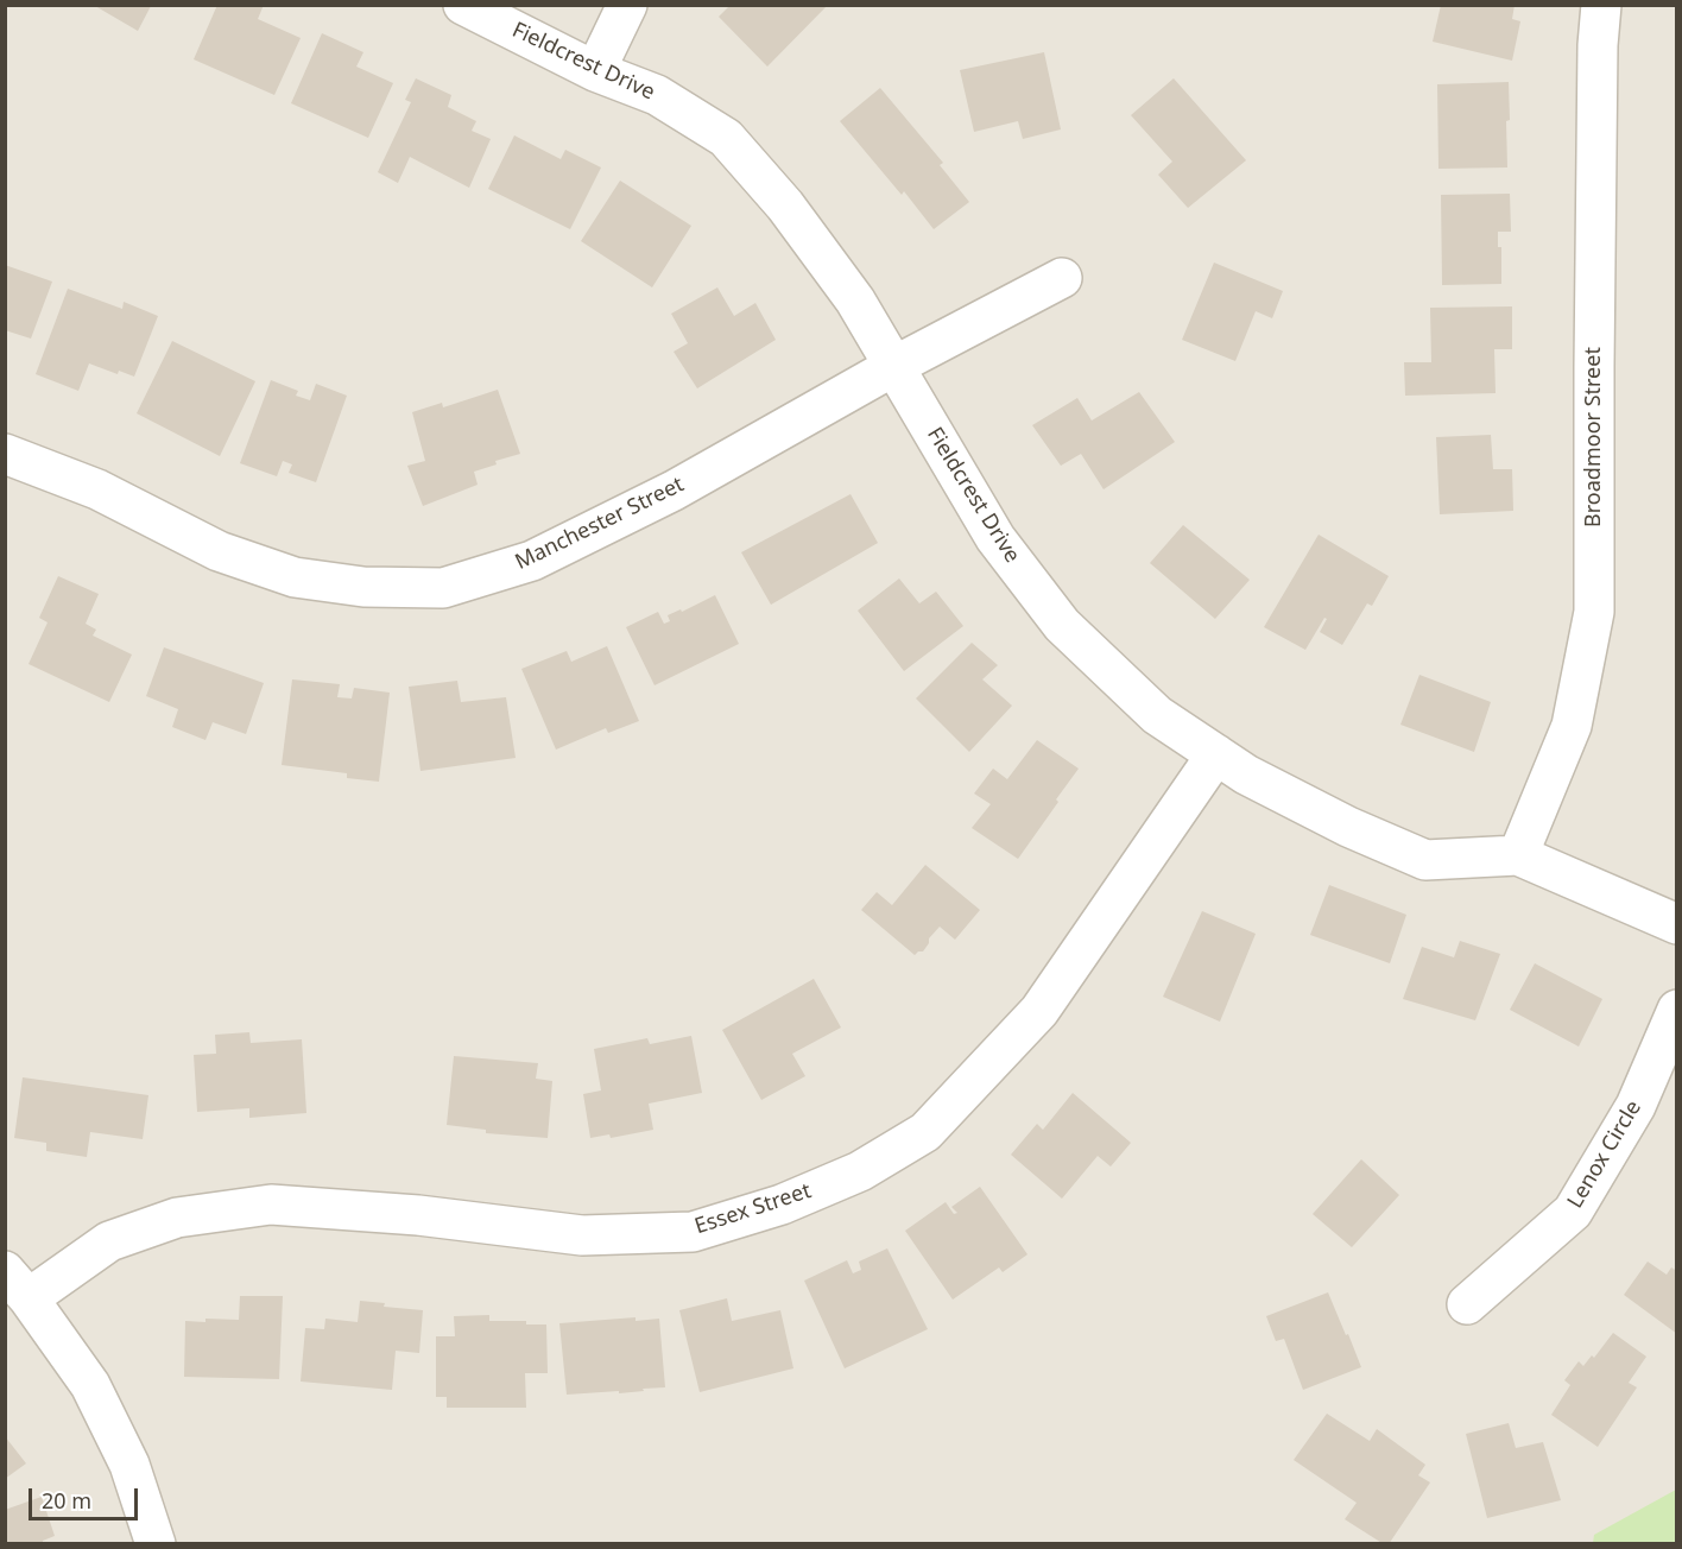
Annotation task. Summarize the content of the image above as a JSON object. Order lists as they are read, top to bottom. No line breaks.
{"streets":{"street":["Fieldcrest Drive","Broadmoor Street","Manchester Street","Lenox Circle","Essex Street"]},"crossings":[["Fieldcrest Drive","Broadmoor Street"],["Fieldcrest Drive","Manchester Street"],["Fieldcrest Drive","Essex Street"]],"scale_bar":"20 m"}
